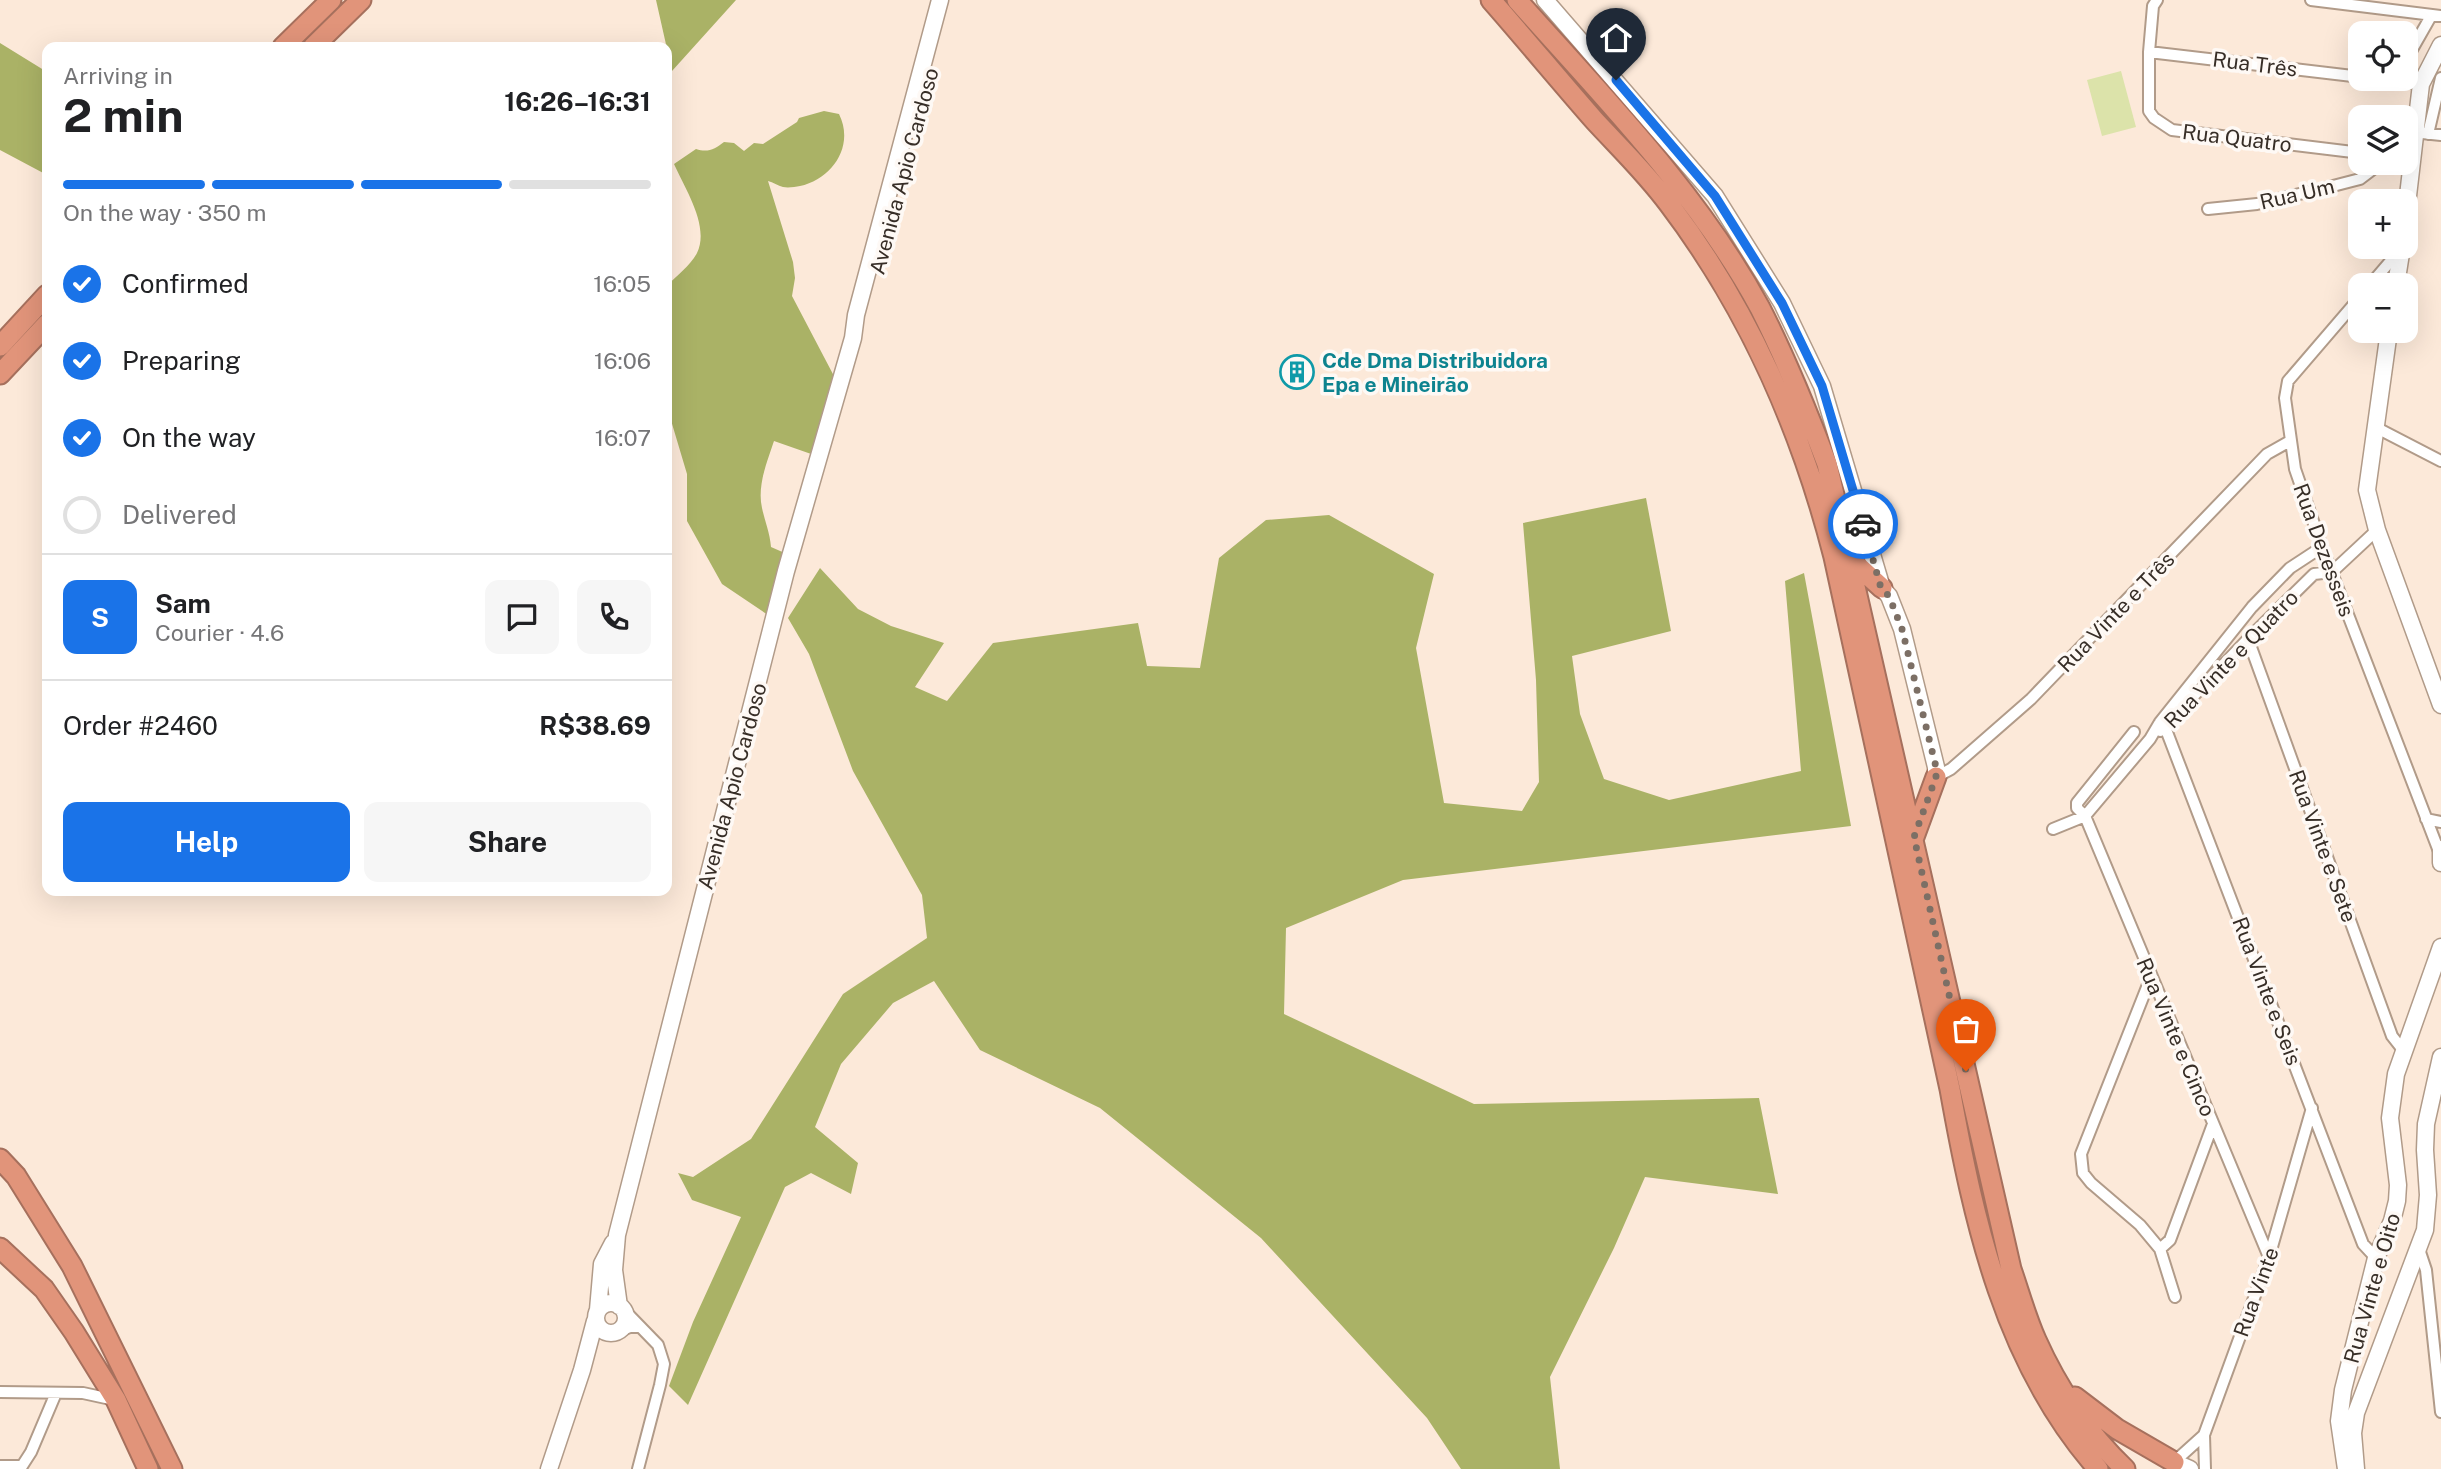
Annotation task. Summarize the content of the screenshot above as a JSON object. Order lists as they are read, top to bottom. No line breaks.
{"streets":{"main road":["Avenida Apio Cardoso","Rua Vinte e Oito"],"street":["Rua Três","Rua Quatro","Rua Um","Rua Dezesseis","Rua Vinte e Três","Rua Vinte e Quatro","Rua Vinte e Sete","Rua Vinte e Seis","Rua Vinte e Cinco","Rua Vinte"]},"crossings":[["Rua Três","Rua Quatro"],["Rua Dezesseis","Rua Vinte e Três"],["Rua Dezesseis","Rua Vinte e Quatro"],["Rua Vinte e Quatro","Rua Vinte e Sete"],["Rua Vinte e Quatro","Rua Vinte e Seis"],["Rua Vinte e Quatro","Rua Vinte e Cinco"],["Rua Vinte e Sete","Rua Vinte e Oito"],["Rua Vinte e Seis","Rua Vinte e Oito"],["Rua Vinte e Seis","Rua Vinte"],["Rua Vinte e Cinco","Rua Vinte"]],"places":{"building":["Cde Dma Distribuidora Epa e Mineirão"]},"page":{"map_buttons":["+","−"],"heading":["2 min","Arriving in","16:26–16:31"],"panel":["Sam","Courier · 4.6","Order #2460","R$38.69"],"bar":"On the way · 350 m","list":[["Confirmed","16:05"],["Preparing","16:06"],["On the way","16:07"],"Delivered"],"round":"S","buttons":["Help","Share"]}}
